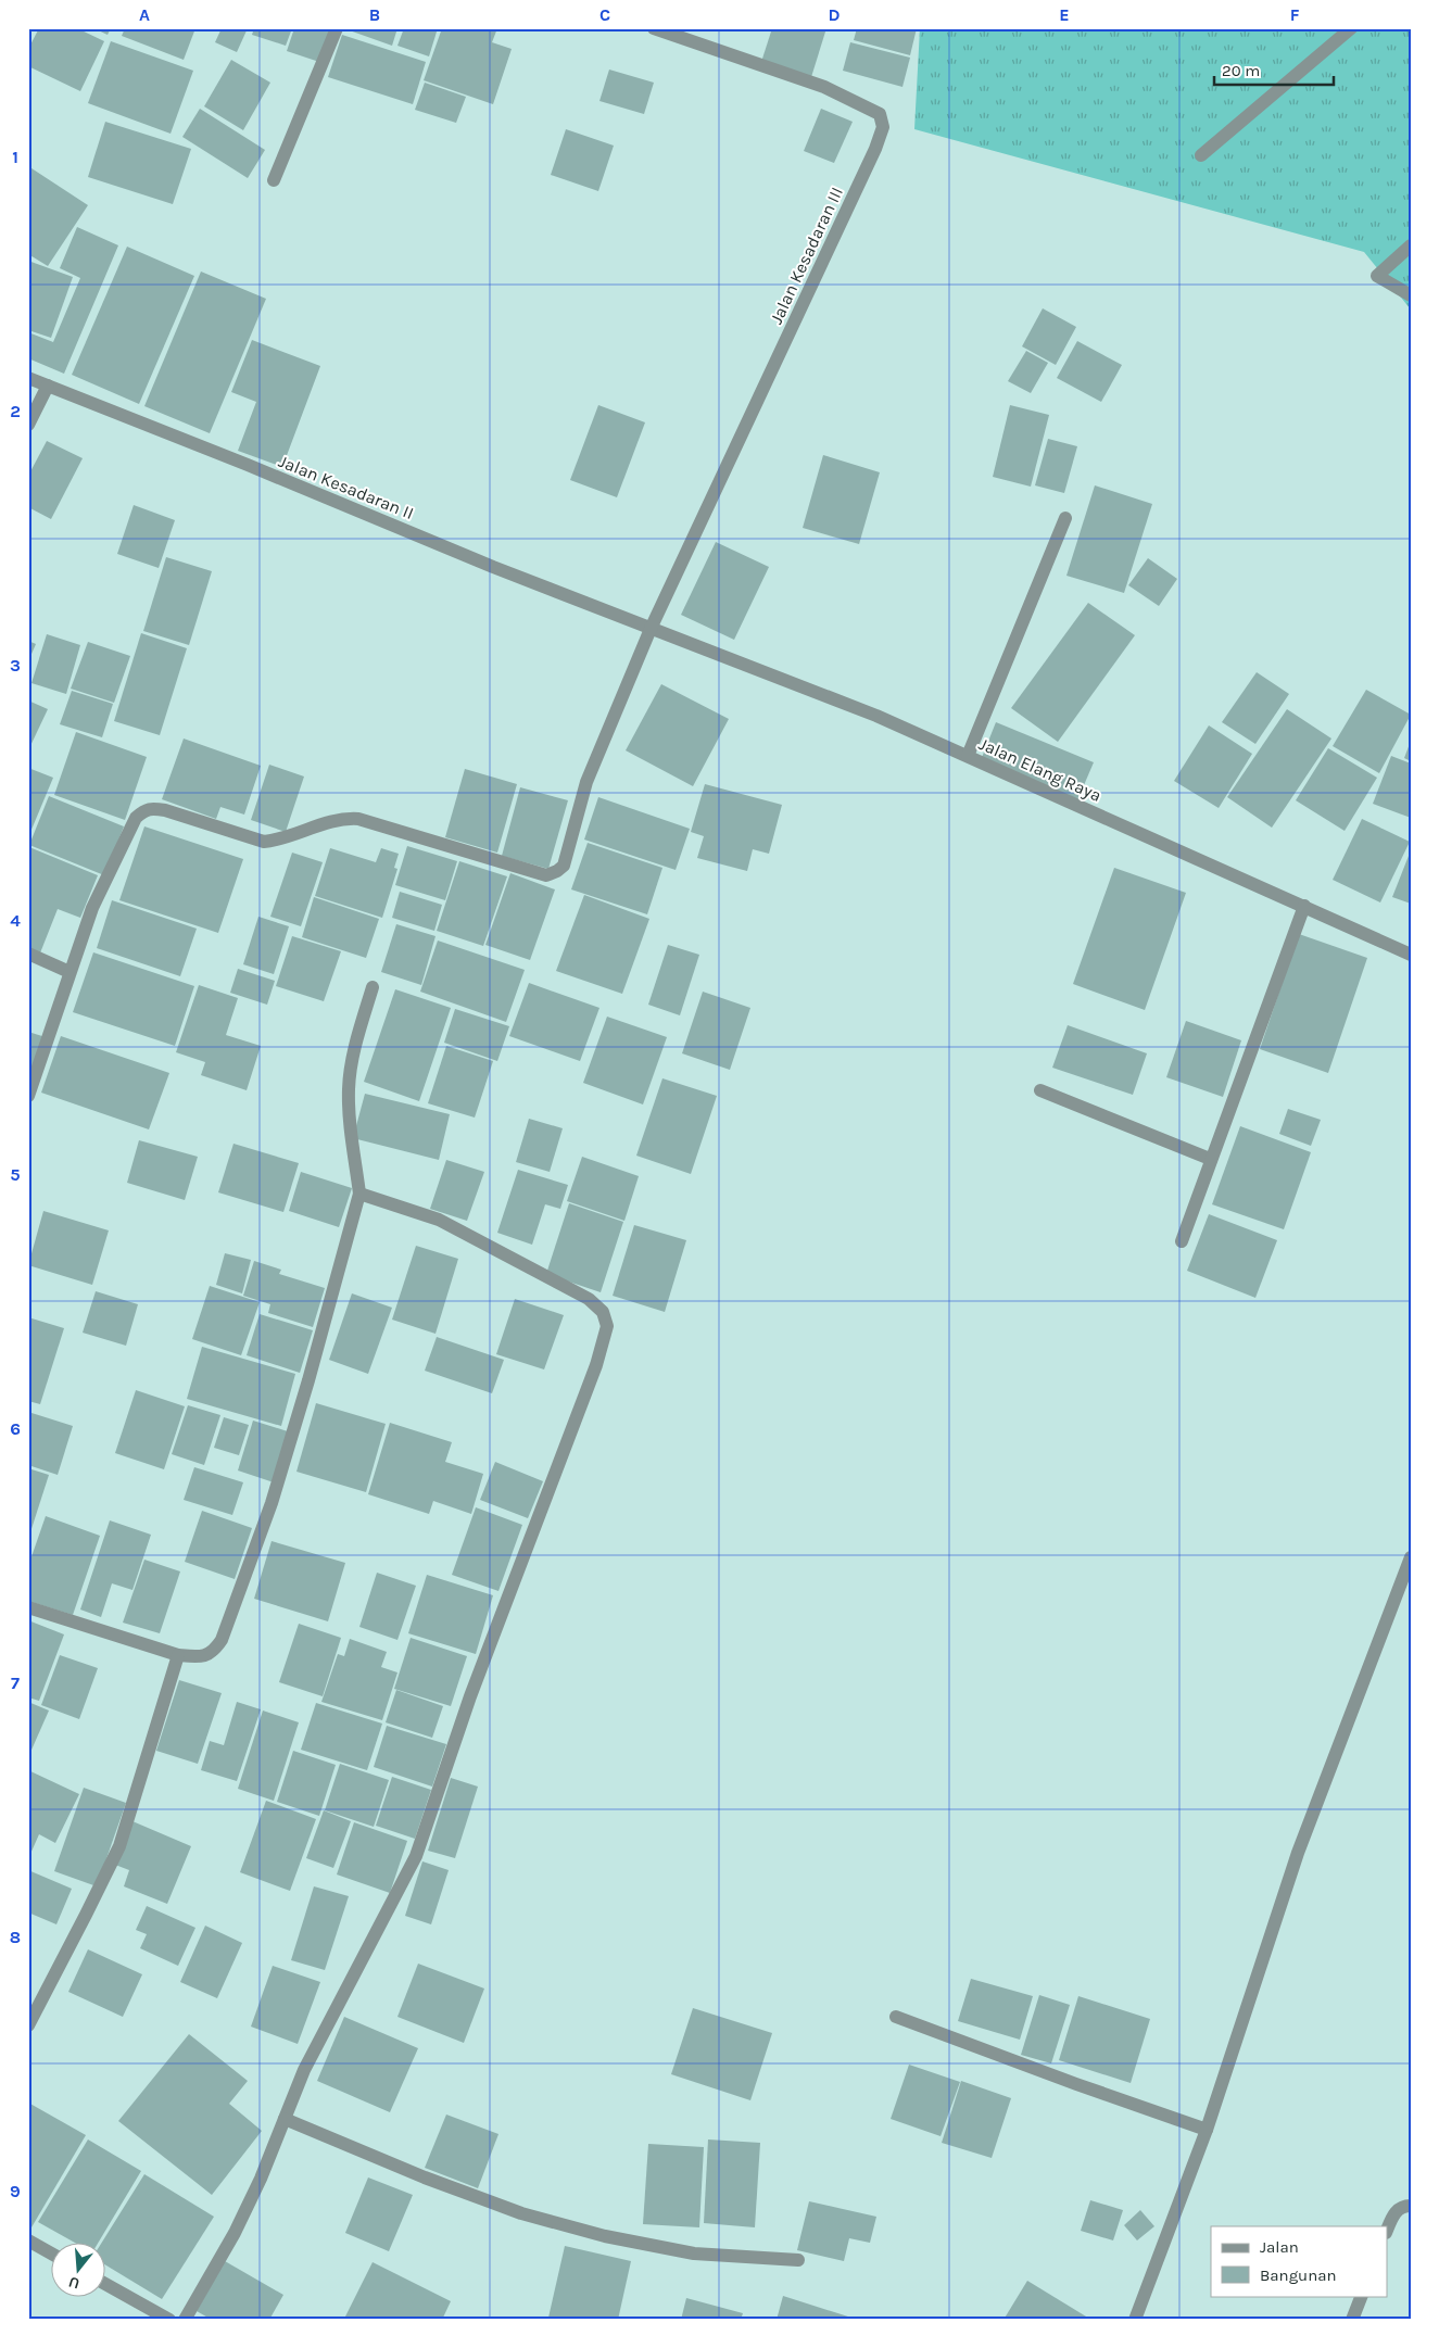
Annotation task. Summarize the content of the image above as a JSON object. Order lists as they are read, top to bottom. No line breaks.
{"streets":{"street":["Jalan Kesadaran III","Jalan Kesadaran II","Jalan Elang Raya"]},"crossings":[["Jalan Kesadaran III","Jalan Kesadaran II"],["Jalan Kesadaran III","Jalan Elang Raya"],["Jalan Kesadaran II","Jalan Elang Raya"]],"legend":["Jalan","Bangunan"],"scale_bar":"20 m","north":"bottom","grid":{"columns":["A","B","C","D","E","F"],"rows":["1","2","3","4","5","6","7","8","9"]}}
